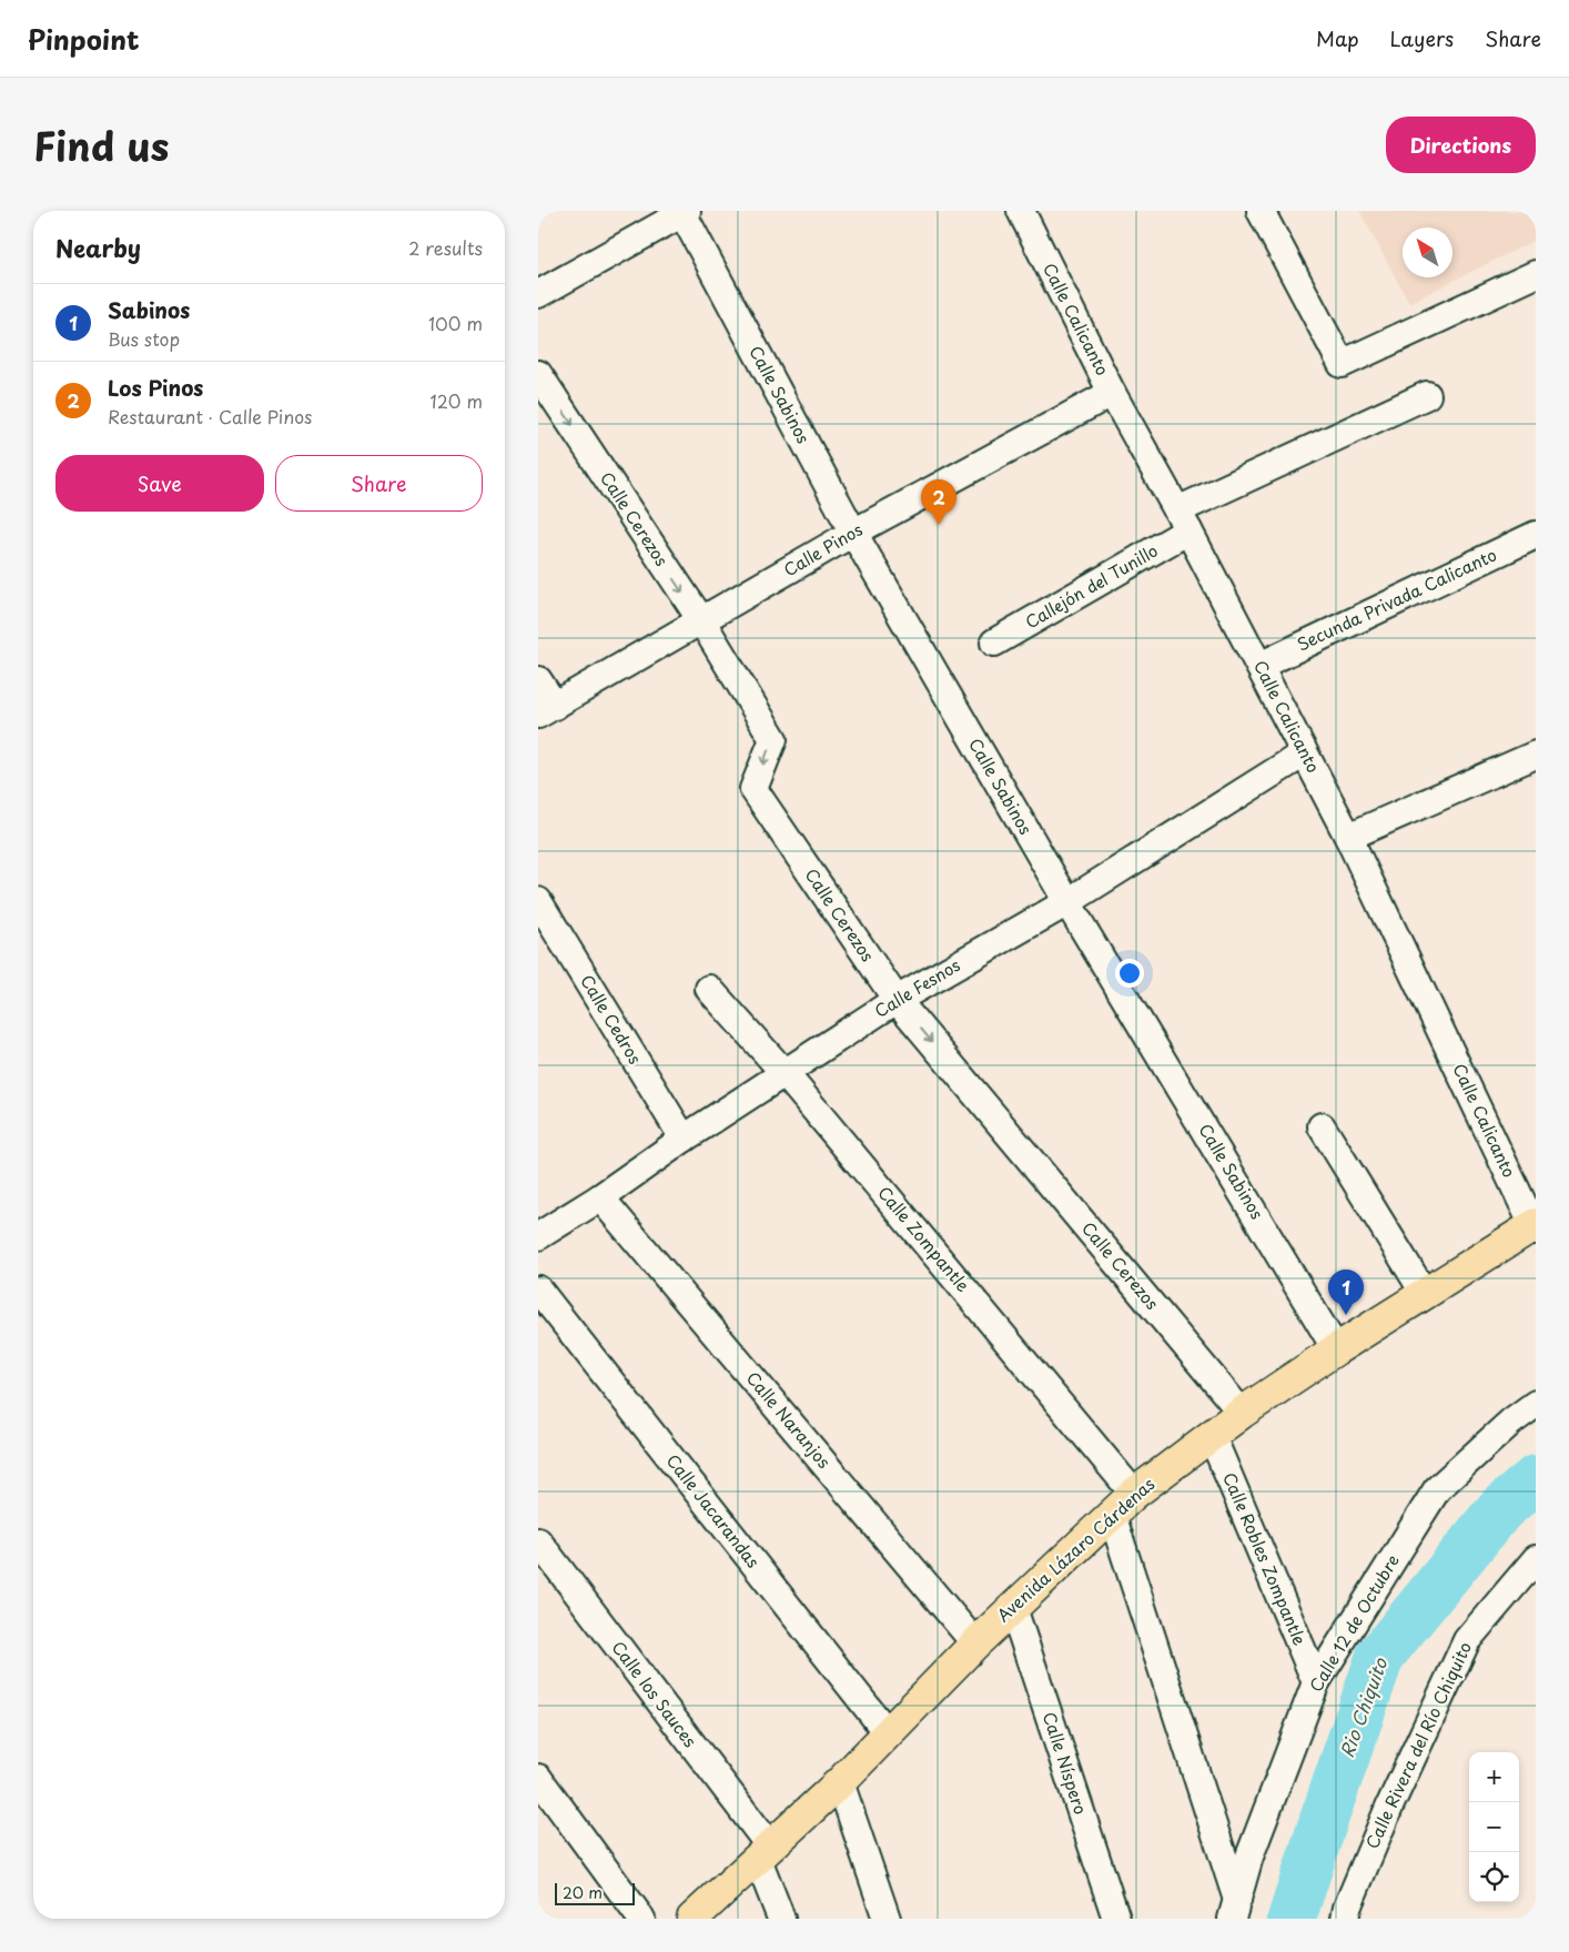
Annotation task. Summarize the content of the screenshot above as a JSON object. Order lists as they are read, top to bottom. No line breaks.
{"streets":{"main road":["Avenida Lázaro Cárdenas"],"street":["Calle Calicanto","Calle Sabinos","Calle Cerezos","Calle Pinos","Callejón del Tunillo","Secunda Privada Calicanto","Calle Fesnos","Calle Cedros","Calle Zompantle","Calle Naranjos","Calle Jacarandas","Calle Robles Zompantle","Calle 12 de Octubre","Calle los Sauces","Calle Rivera del Río Chiquito","Calle Níspero"]},"crossings":[["Calle Calicanto","Calle Pinos"],["Calle Calicanto","Callejón del Tunillo"],["Calle Calicanto","Secunda Privada Calicanto"],["Calle Calicanto","Calle Fesnos"],["Calle Calicanto","Avenida Lázaro Cárdenas"],["Calle Sabinos","Calle Pinos"],["Calle Sabinos","Calle Fesnos"],["Calle Sabinos","Avenida Lázaro Cárdenas"],["Calle Cerezos","Calle Pinos"],["Calle Cerezos","Calle Fesnos"],["Calle Cerezos","Avenida Lázaro Cárdenas"],["Calle Fesnos","Calle Cedros"],["Calle Fesnos","Calle Zompantle"],["Calle Fesnos","Calle Naranjos"],["Calle Zompantle","Avenida Lázaro Cárdenas"],["Calle Naranjos","Avenida Lázaro Cárdenas"],["Calle Jacarandas","Avenida Lázaro Cárdenas"],["Avenida Lázaro Cárdenas","Calle Robles Zompantle"],["Avenida Lázaro Cárdenas","Calle los Sauces"],["Avenida Lázaro Cárdenas","Calle Níspero"],["Calle Robles Zompantle","Calle 12 de Octubre"]],"one_way":["Calle Cerezos"],"water":["Rio Chiquito"],"scale_bar":"20 m","north":"top left","page":{"header":"Pinpoint","nav":["Map","Layers","Share"],"title":"Find us","buttons":["Directions",["Save","Share"]],"heading":["Nearby","2 results"],"list":[{"mark":"1","name":"Sabinos","note":"Bus stop","value":"100 m"},{"mark":"2","name":"Los Pinos","note":"Restaurant · Calle Pinos","value":"120 m"}],"pins":["2","1"],"map_buttons":["+","−"],"scale":"20 m"}}
